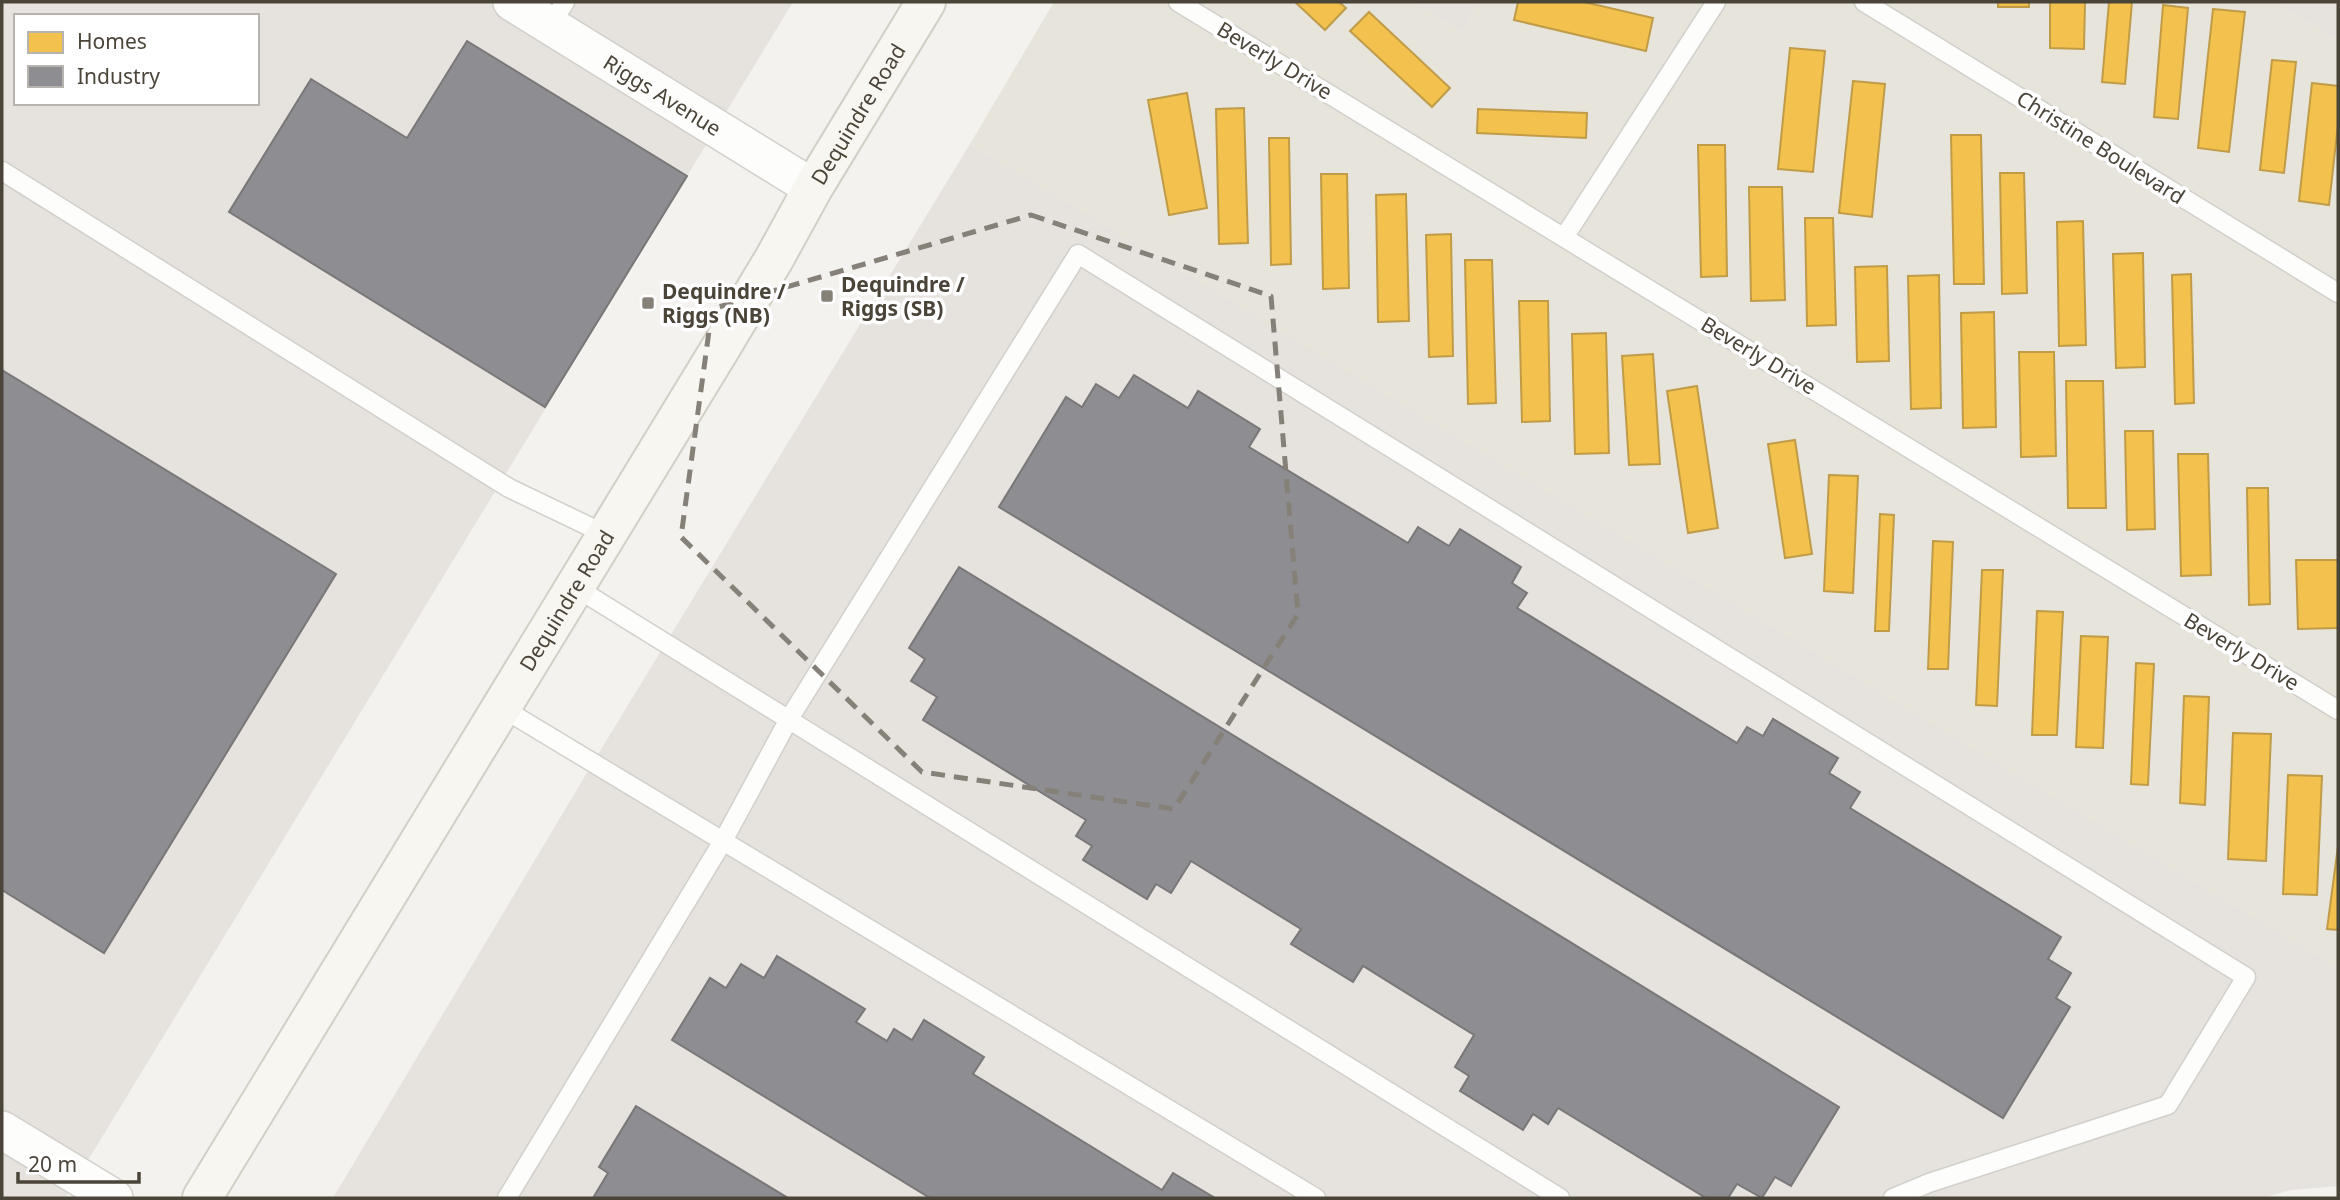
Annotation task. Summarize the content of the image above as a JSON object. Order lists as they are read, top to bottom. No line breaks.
{"streets":{"main road":["Dequindre Road"],"street":["Riggs Avenue"],"lane":["Beverly Drive","Christine Boulevard"]},"crossings":[["Riggs Avenue","Dequindre Road"]],"places":{"transit":["Dequindre / Riggs (SB)","Dequindre / Riggs (NB)"]},"legend":["Homes","Industry"],"scale_bar":"20 m"}
